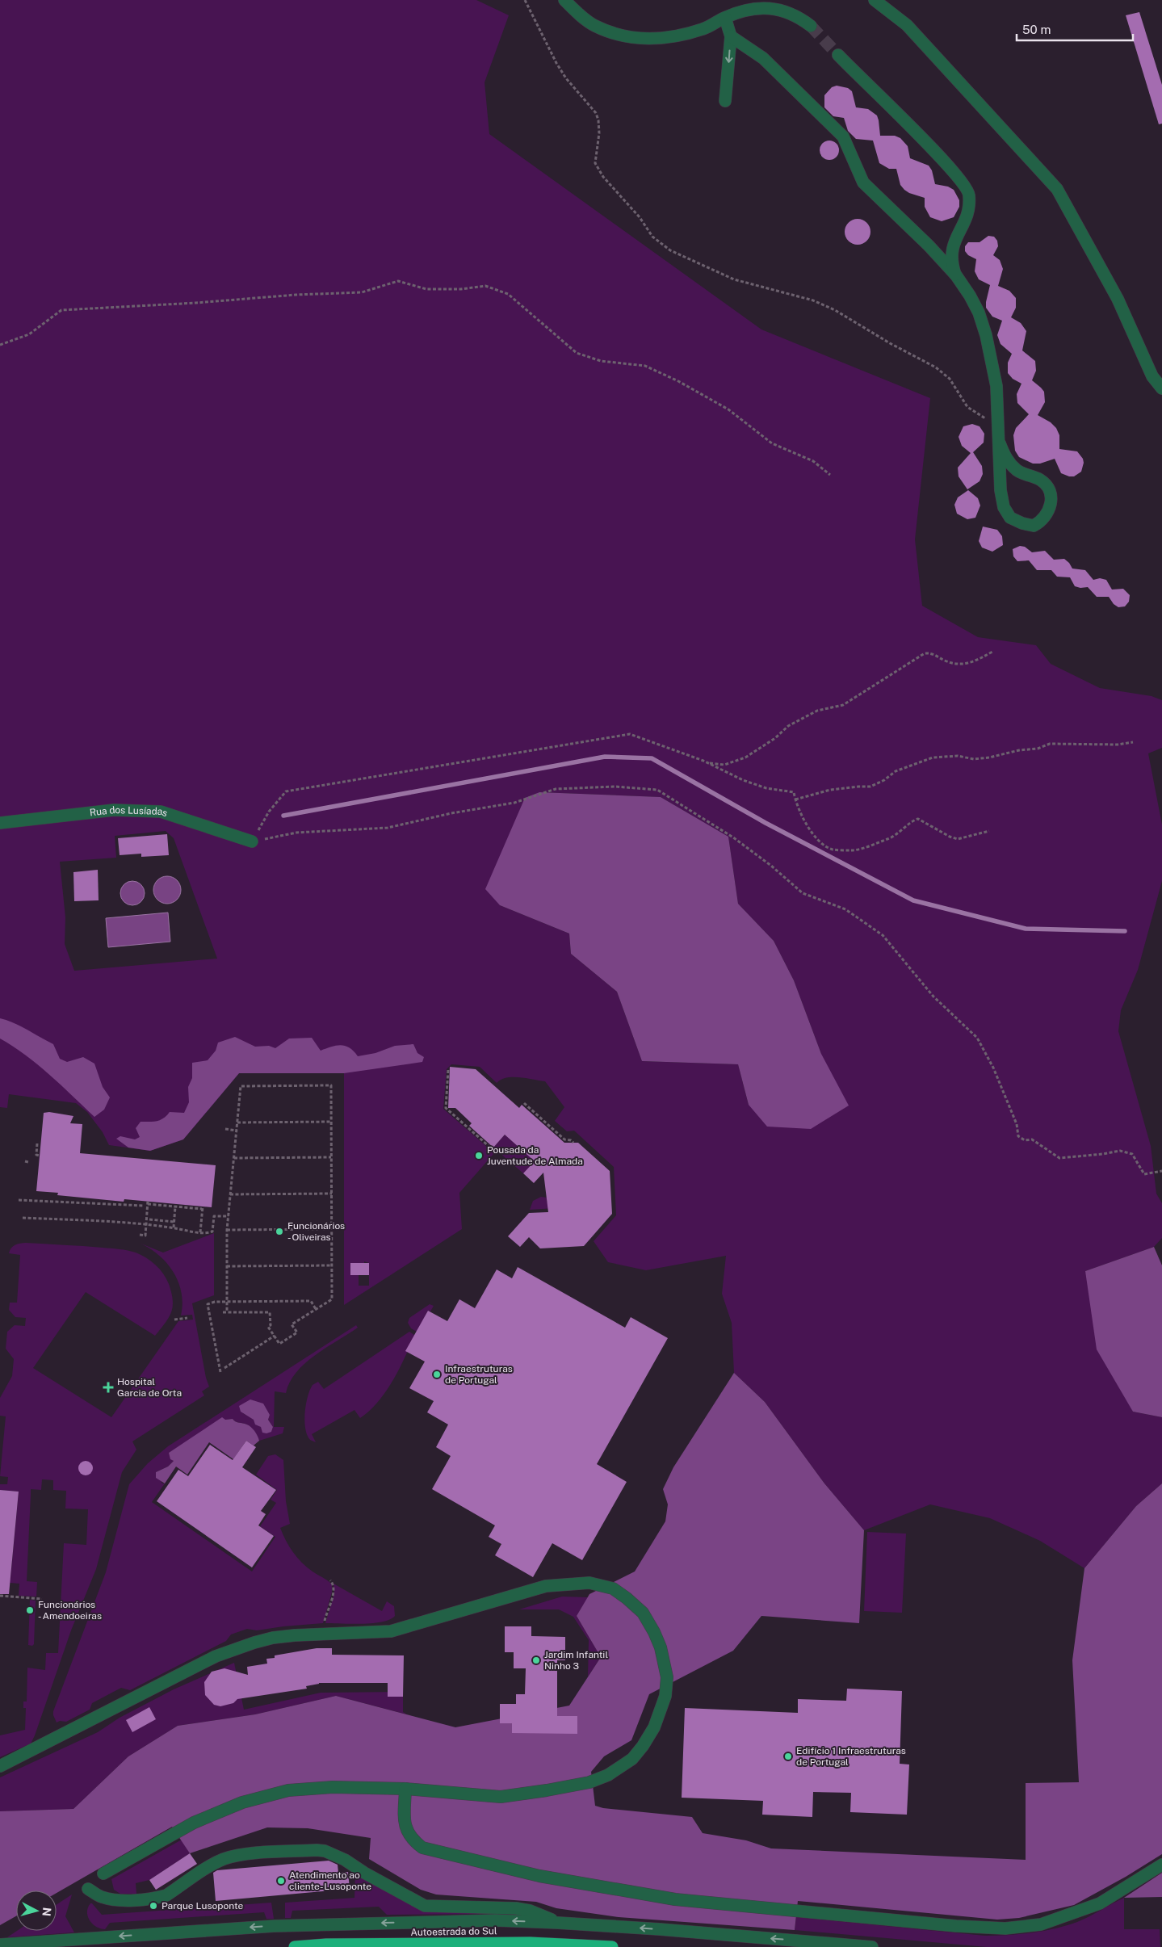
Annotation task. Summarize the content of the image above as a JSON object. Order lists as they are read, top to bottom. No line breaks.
{"streets":{"highway":["Autoestrada do Sul"],"street":["Rua dos Lusíadas"]},"places":{"other":["Pousada da Juventude de Almada","Funcionários - Oliveiras","Infraestruturas de Portugal","Funcionários - Amendoeiras","Jardim Infantil Ninho 3","Edifício 1 Infraestruturas de Portugal","Atendimento ao cliente- Lusoponte","Parque Lusoponte"],"health":["Hospital Garcia de Orta"]},"scale_bar":"50 m","north":"right"}
